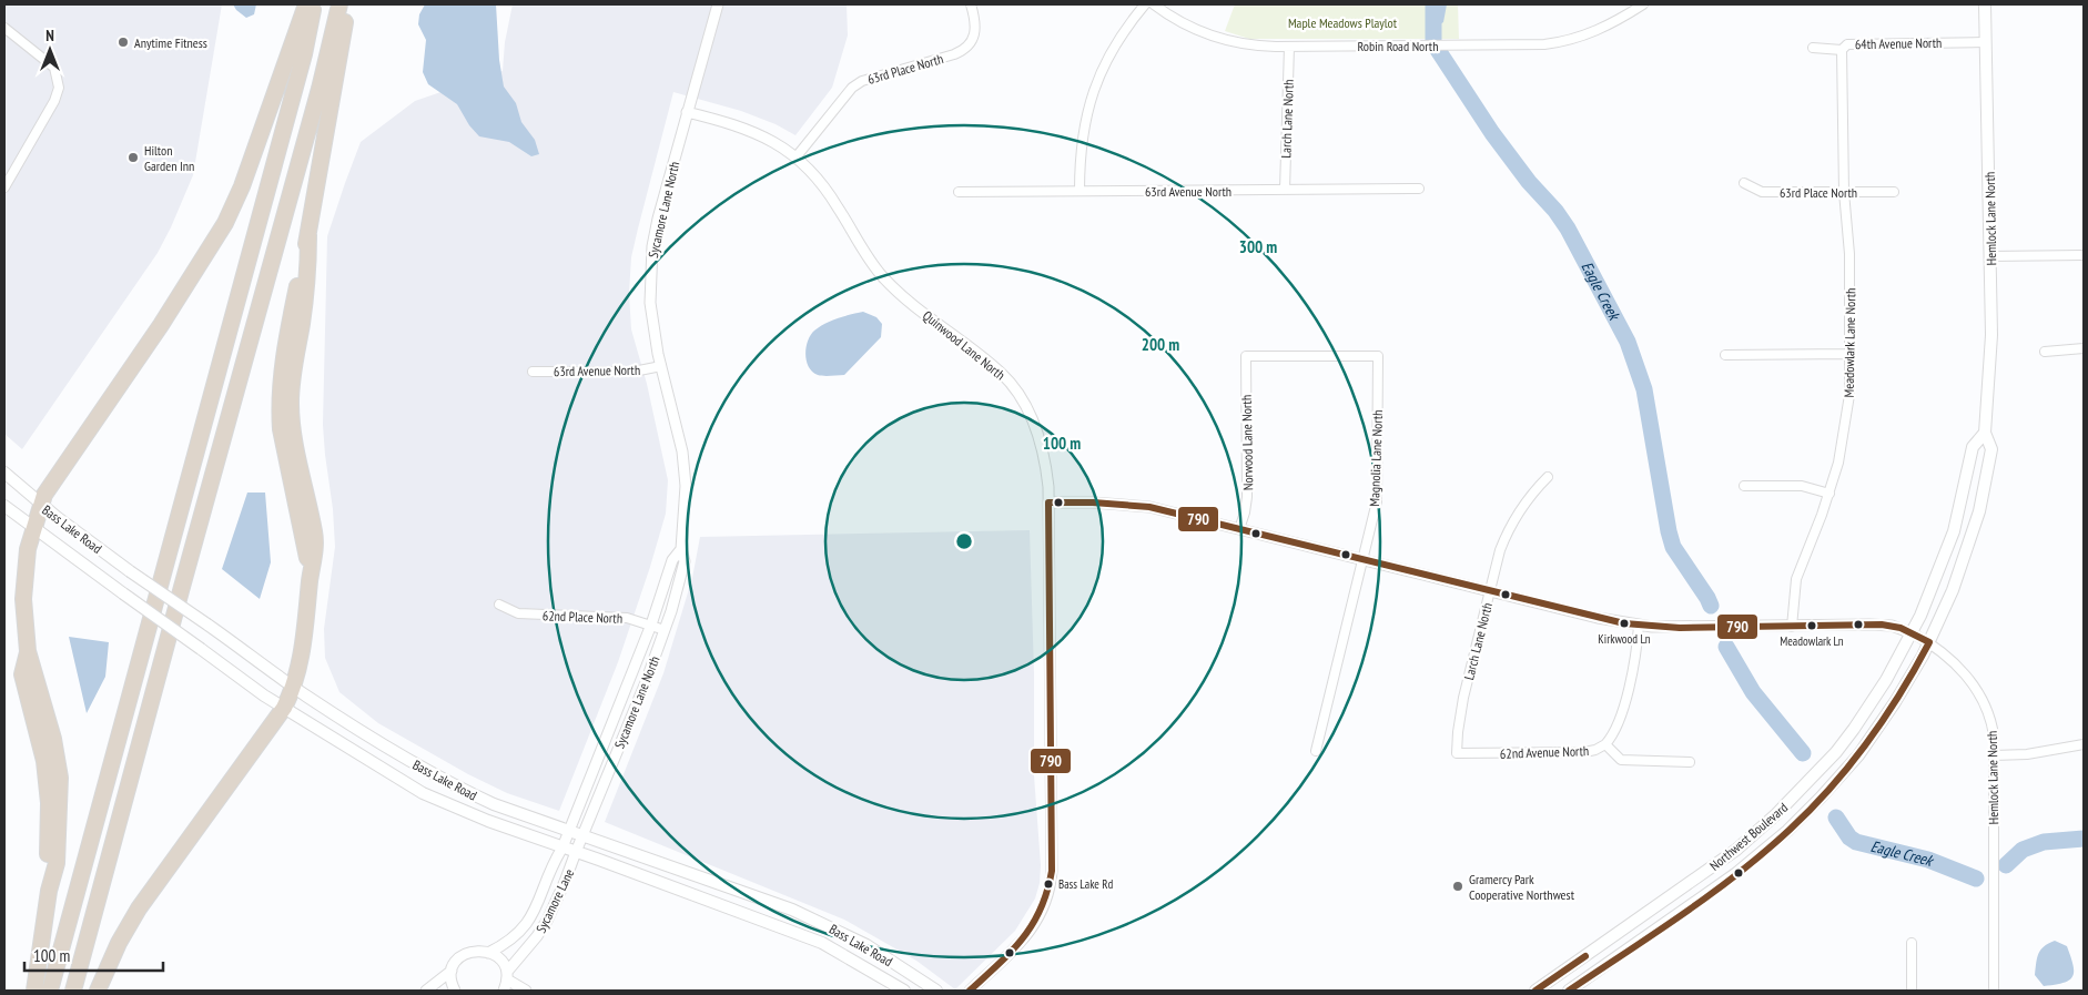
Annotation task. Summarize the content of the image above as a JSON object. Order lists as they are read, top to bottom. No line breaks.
{"streets":{"main road":["Hemlock Lane North","Bass Lake Road","Northwest Boulevard"],"street":["64th Avenue North","Robin Road North","63rd Place North","Larch Lane North","63rd Avenue North","Sycamore Lane North","Meadowlark Lane North","Quinwood Lane North","Norwood Lane North","Magnolia Lane North","62nd Place North","62nd Avenue North","Sycamore Lane"]},"crossings":[["64th Avenue North","Hemlock Lane North"],["64th Avenue North","Meadowlark Lane North"],["Robin Road North","Larch Lane North"],["63rd Place North","Meadowlark Lane North"],["63rd Place North","Quinwood Lane North"],["Larch Lane North","63rd Avenue North"],["Larch Lane North","62nd Avenue North"],["63rd Avenue North","Sycamore Lane North"],["Sycamore Lane North","Quinwood Lane North"],["Sycamore Lane North","Bass Lake Road"],["Sycamore Lane North","62nd Place North"],["Sycamore Lane North","Sycamore Lane"],["Hemlock Lane North","Northwest Boulevard"],["Norwood Lane North","Magnolia Lane North"],["Bass Lake Road","Sycamore Lane"]],"water":["Eagle Creek"],"parks":["Maple Meadows Playlot"],"places":["Anytime Fitness","Hilton Garden Inn","Kirkwood Ln","Meadowlark Ln","Bass Lake Rd","Gramercy Park Cooperative Northwest"],"lines":["transit line 790"],"scale_bar":"100 m","north":"top","rings":["300 m","200 m","100 m"]}
